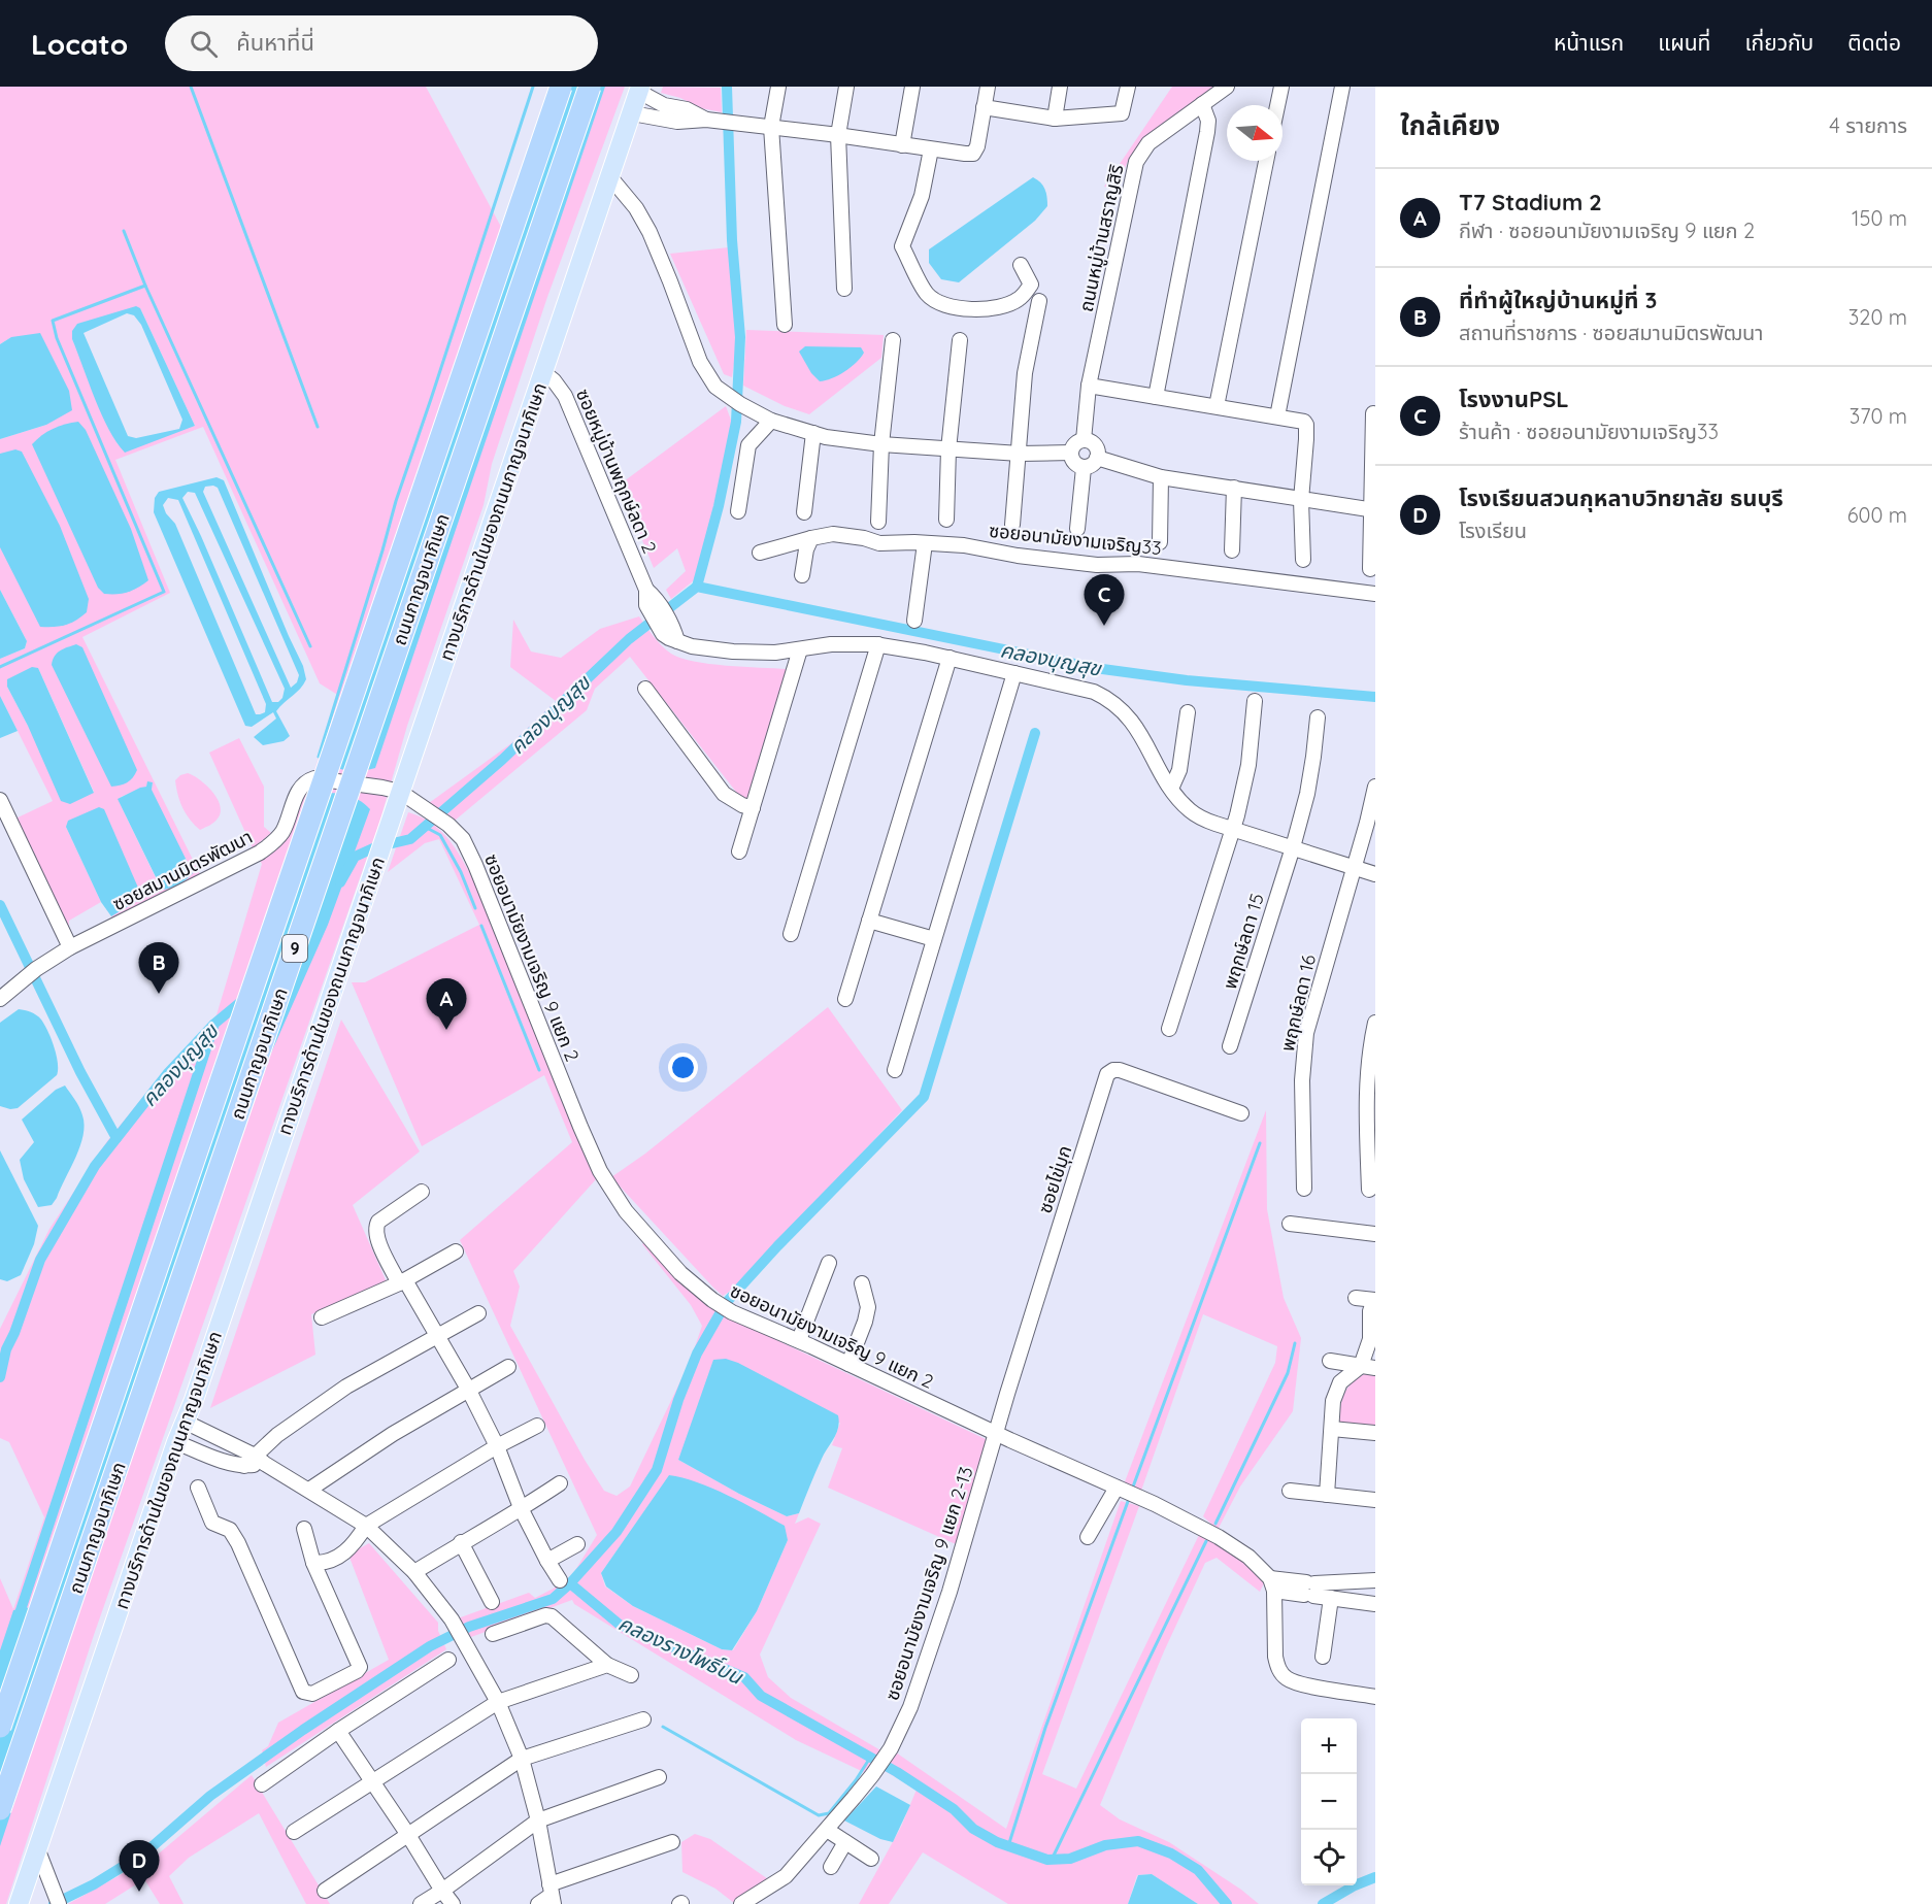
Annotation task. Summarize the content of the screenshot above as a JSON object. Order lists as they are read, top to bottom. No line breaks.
{"streets":{"highway":["ถนนกาญจนาภิเษก","9"],"main road":["ทางบริการด้านในของถนนกาญจนาภิเษก"],"street":["ถนนหมู่บ้านสราญสิริ","ซอยหมู่บ้านพฤกษ์ลดา 2","ซอยอนามัยงามเจริญ33","ซอยสมานมิตรพัฒนา","พฤกษ์ลดา 15","ซอยอนามัยงามเจริญ 9 แยก 2","พฤกษ์ลดา 16","ซอยไข่มุก","ซอยอนามัยงามเจริญ 9 แยก 2-13"]},"crossings":[["ซอยหมู่บ้านพฤกษ์ลดา 2","ทางบริการด้านในของถนนกาญจนาภิเษก"],["ทางบริการด้านในของถนนกาญจนาภิเษก","ซอยสมานมิตรพัฒนา"],["ทางบริการด้านในของถนนกาญจนาภิเษก","ซอยอนามัยงามเจริญ 9 แยก 2"],["ซอยสมานมิตรพัฒนา","ซอยอนามัยงามเจริญ 9 แยก 2"],["ซอยอนามัยงามเจริญ 9 แยก 2","ซอยไข่มุก"],["ซอยอนามัยงามเจริญ 9 แยก 2","ซอยอนามัยงามเจริญ 9 แยก 2-13"],["ซอยไข่มุก","ซอยอนามัยงามเจริญ 9 แยก 2-13"]],"water":["คลองบุญสุข","คลองรางโพธิ์บน"],"north":"right","page":{"header":"Locato","search":"ค้นหาที่นี่","nav":["หน้าแรก","แผนที่","เกี่ยวกับ","ติดต่อ"],"heading":["ใกล้เคียง","4 รายการ"],"list":[{"mark":"A","name":"T7 Stadium 2","note":"กีฬา · ซอยอนามัยงามเจริญ 9 แยก 2","value":"150 m"},{"mark":"B","name":"ที่ทำผู้ใหญ่บ้านหมู่ที่ 3","note":"สถานที่ราชการ · ซอยสมานมิตรพัฒนา","value":"320 m"},{"mark":"C","name":"โรงงานPSL","note":"ร้านค้า · ซอยอนามัยงามเจริญ33","value":"370 m"},{"mark":"D","name":"โรงเรียนสวนกุหลาบวิทยาลัย ธนบุรี","note":"โรงเรียน","value":"600 m"}],"pins":["C","B","A","D"],"map_buttons":["+","−"]}}
